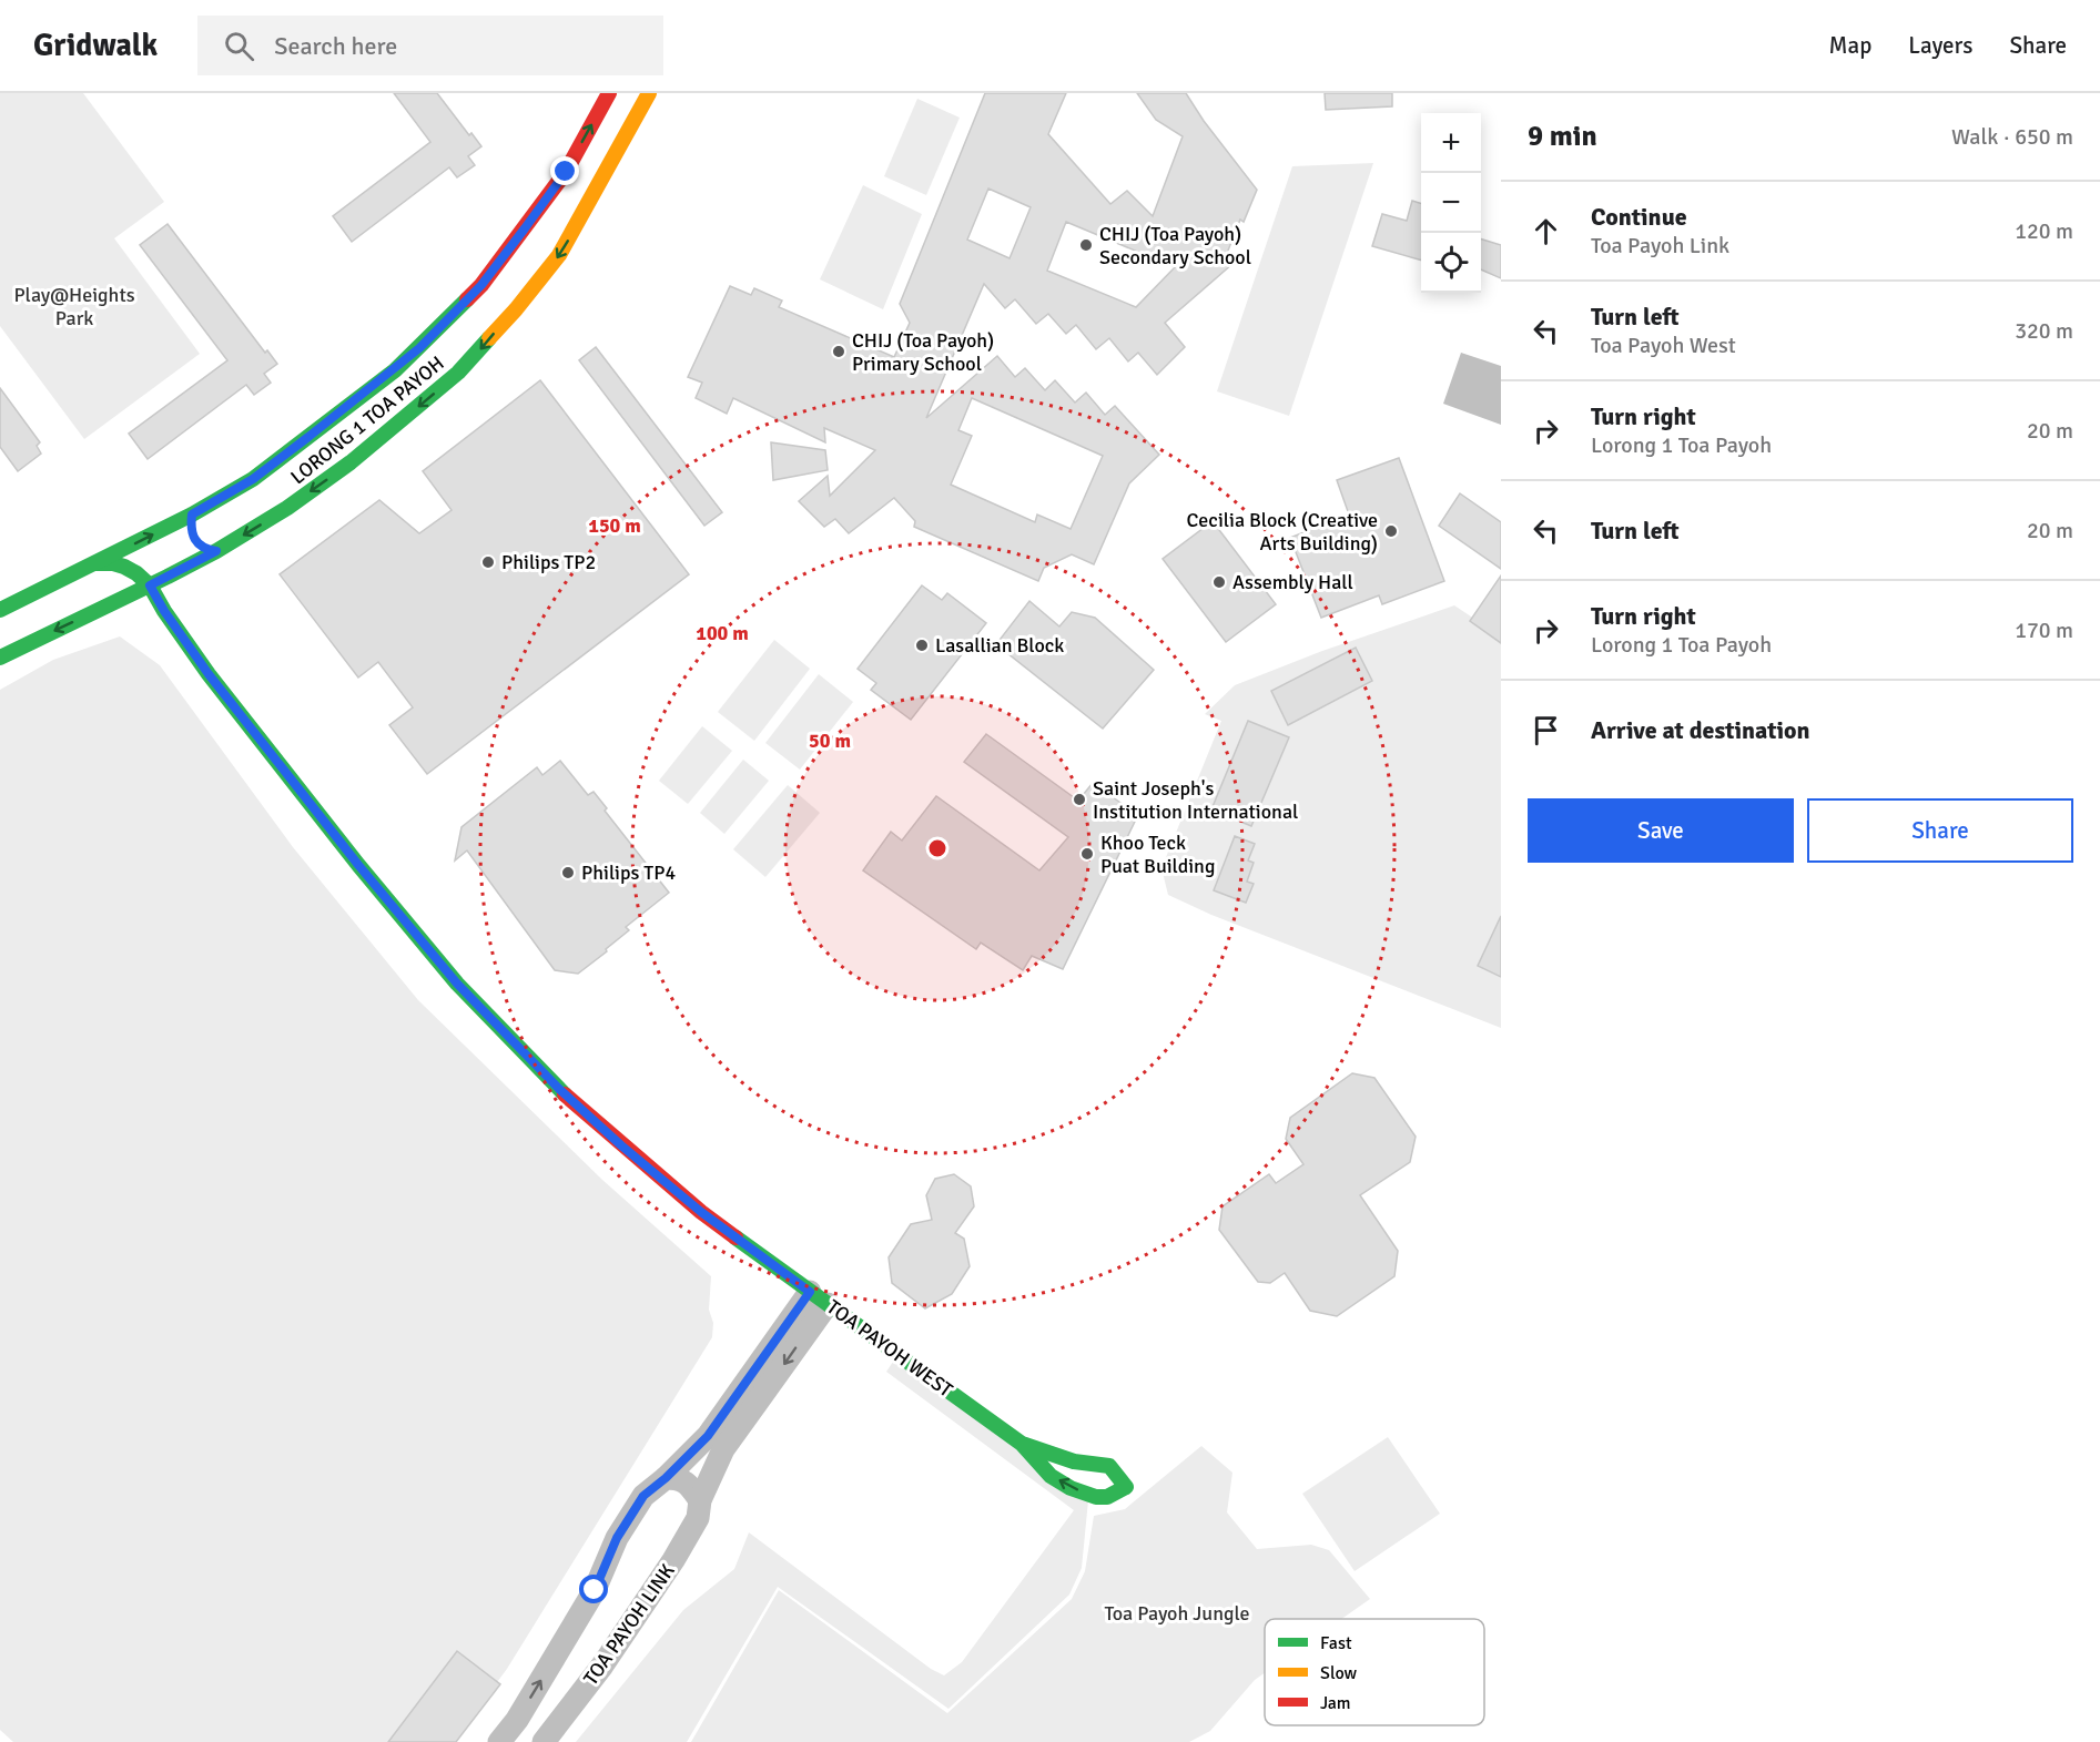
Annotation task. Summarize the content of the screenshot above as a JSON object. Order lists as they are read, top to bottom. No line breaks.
{"streets":{"main road":["LORONG 1 TOA PAYOH","TOA PAYOH WEST"],"street":["TOA PAYOH LINK"]},"crossings":[["LORONG 1 TOA PAYOH","TOA PAYOH WEST"],["TOA PAYOH WEST","TOA PAYOH LINK"]],"parks":["Play@Heights Park","Toa Payoh Jungle"],"places":["CHIJ (Toa Payoh) Secondary School","CHIJ (Toa Payoh) Primary School","Cecilia Block (Creative Arts Building)","Philips TP2","Assembly Hall","Lasallian Block","Saint Joseph's Institution International","Khoo Teck Puat Building","Philips TP4"],"legend":["Fast","Slow","Jam"],"page":{"header":"Gridwalk","search":"Search here","nav":["Map","Layers","Share"],"heading":["9 min","Walk · 650 m"],"map_buttons":["+","−"],"list":[["Continue","Toa Payoh Link","120 m"],["Turn left","Toa Payoh West","320 m"],["Turn right","Lorong 1 Toa Payoh","20 m"],["Turn left","20 m"],["Turn right","Lorong 1 Toa Payoh","170 m"],"Arrive at destination"],"buttons":["Save","Share"]},"rings":["150 m","100 m","50 m"]}
